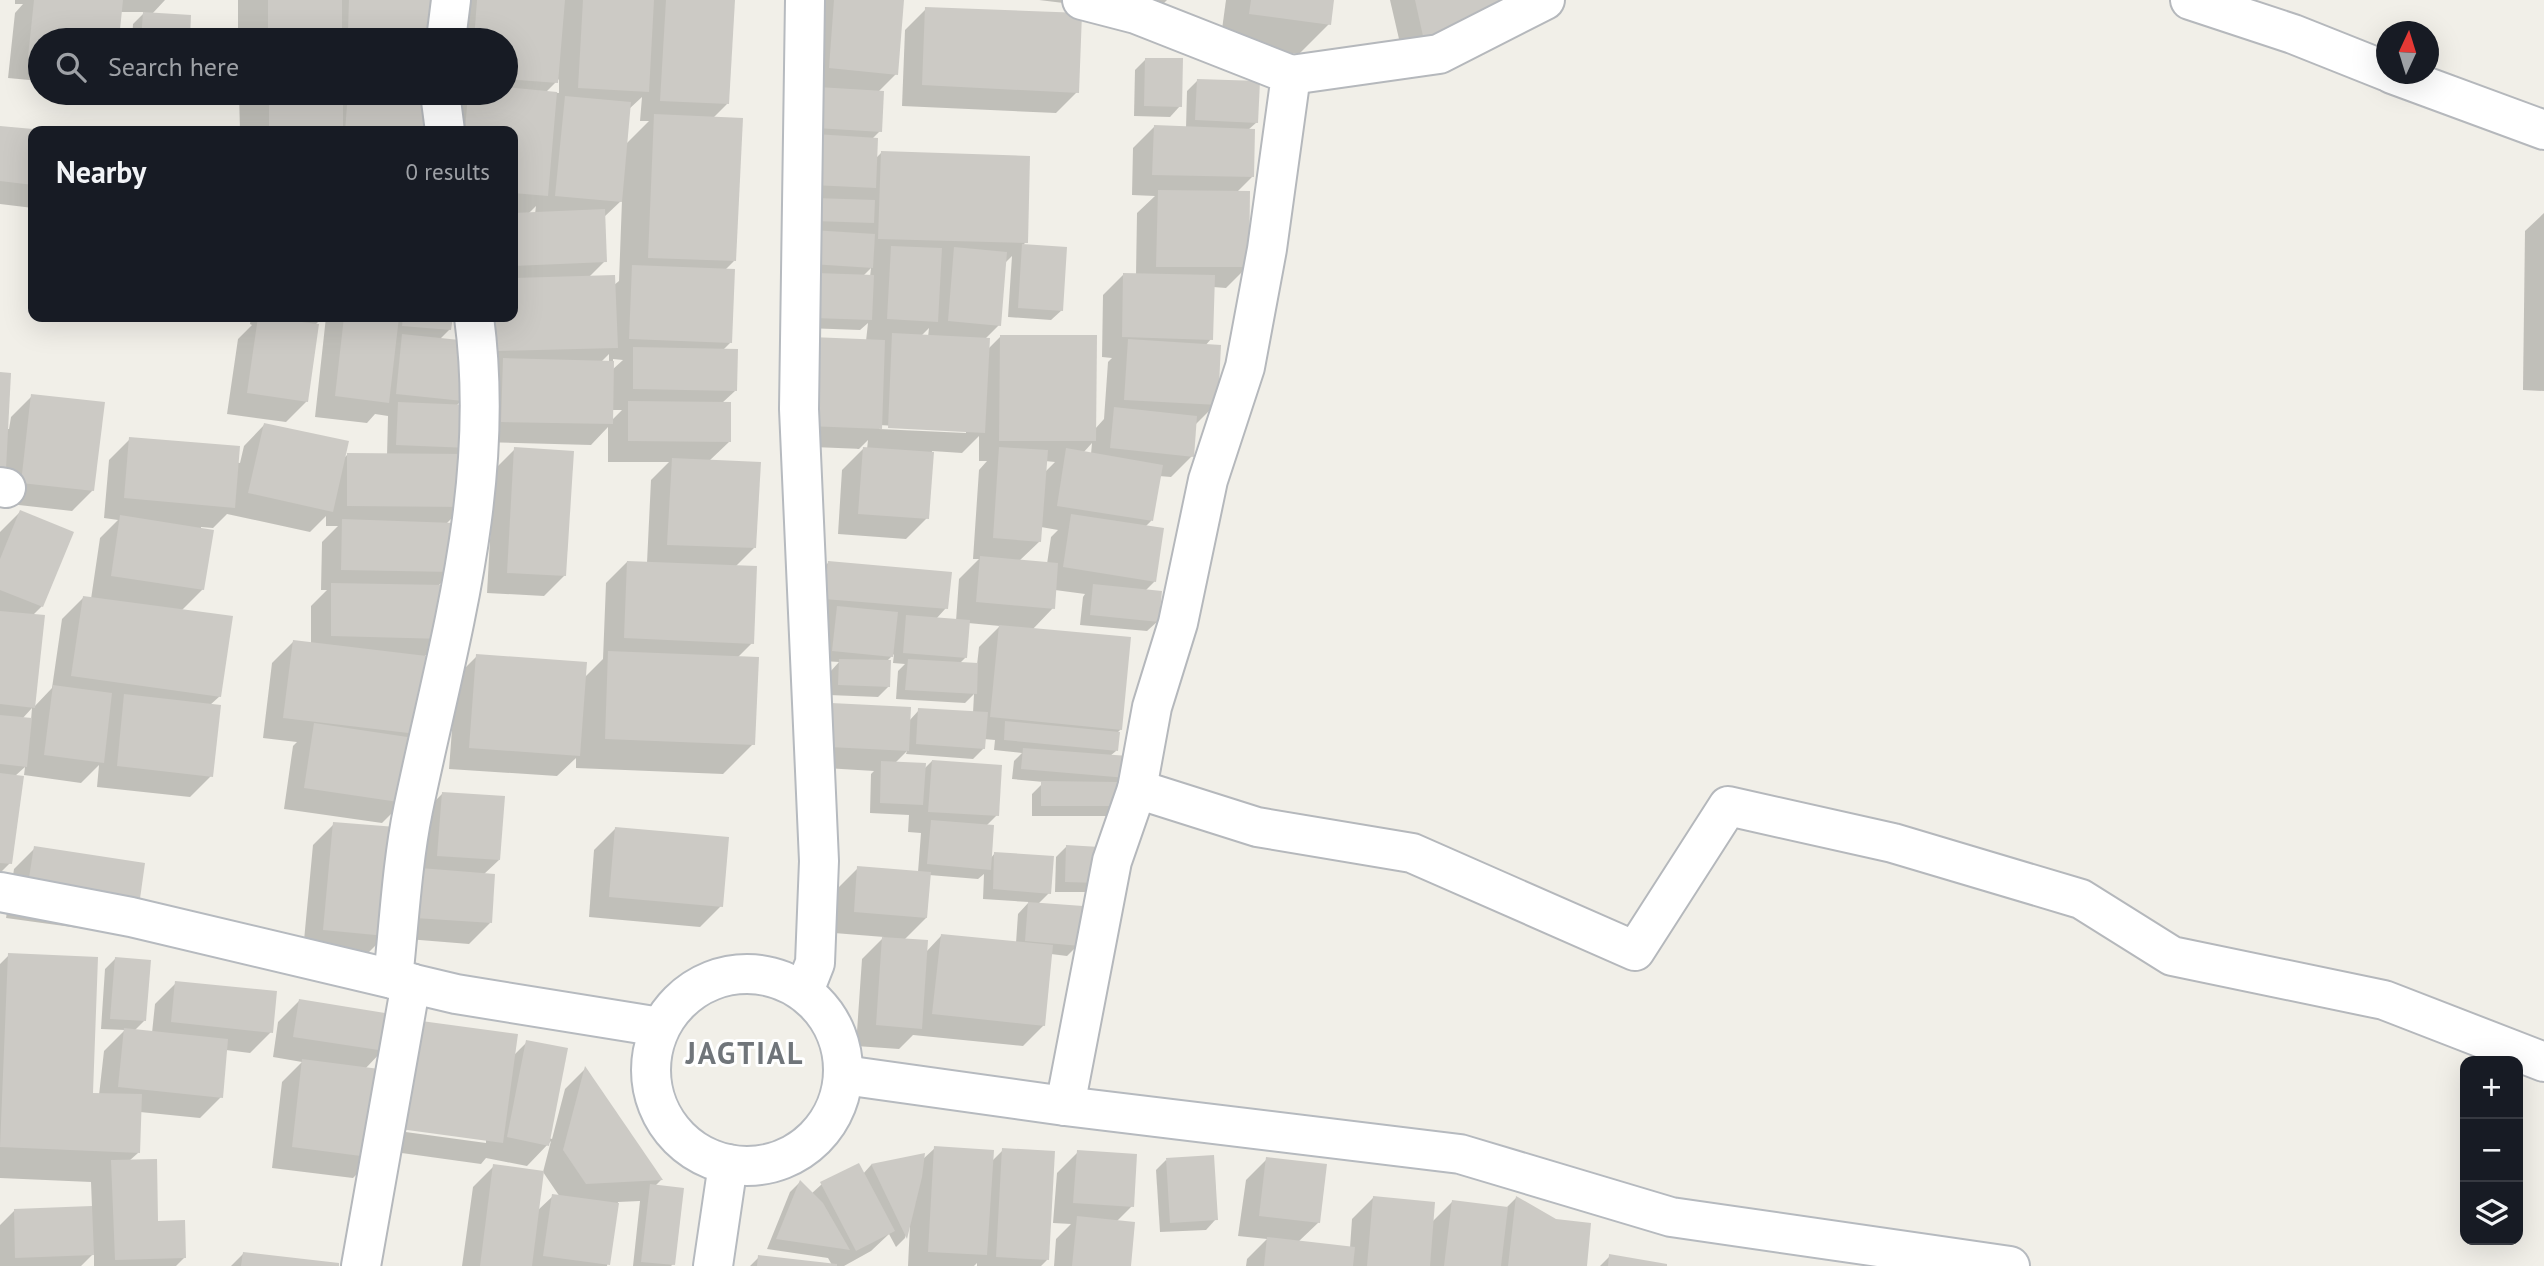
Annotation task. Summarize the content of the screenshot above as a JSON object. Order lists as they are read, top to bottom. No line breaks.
{"districts":["JAGTIAL"],"north":"top","page":{"search":"Search here","heading":["Nearby","0 results"],"map_buttons":["+","−"]}}
